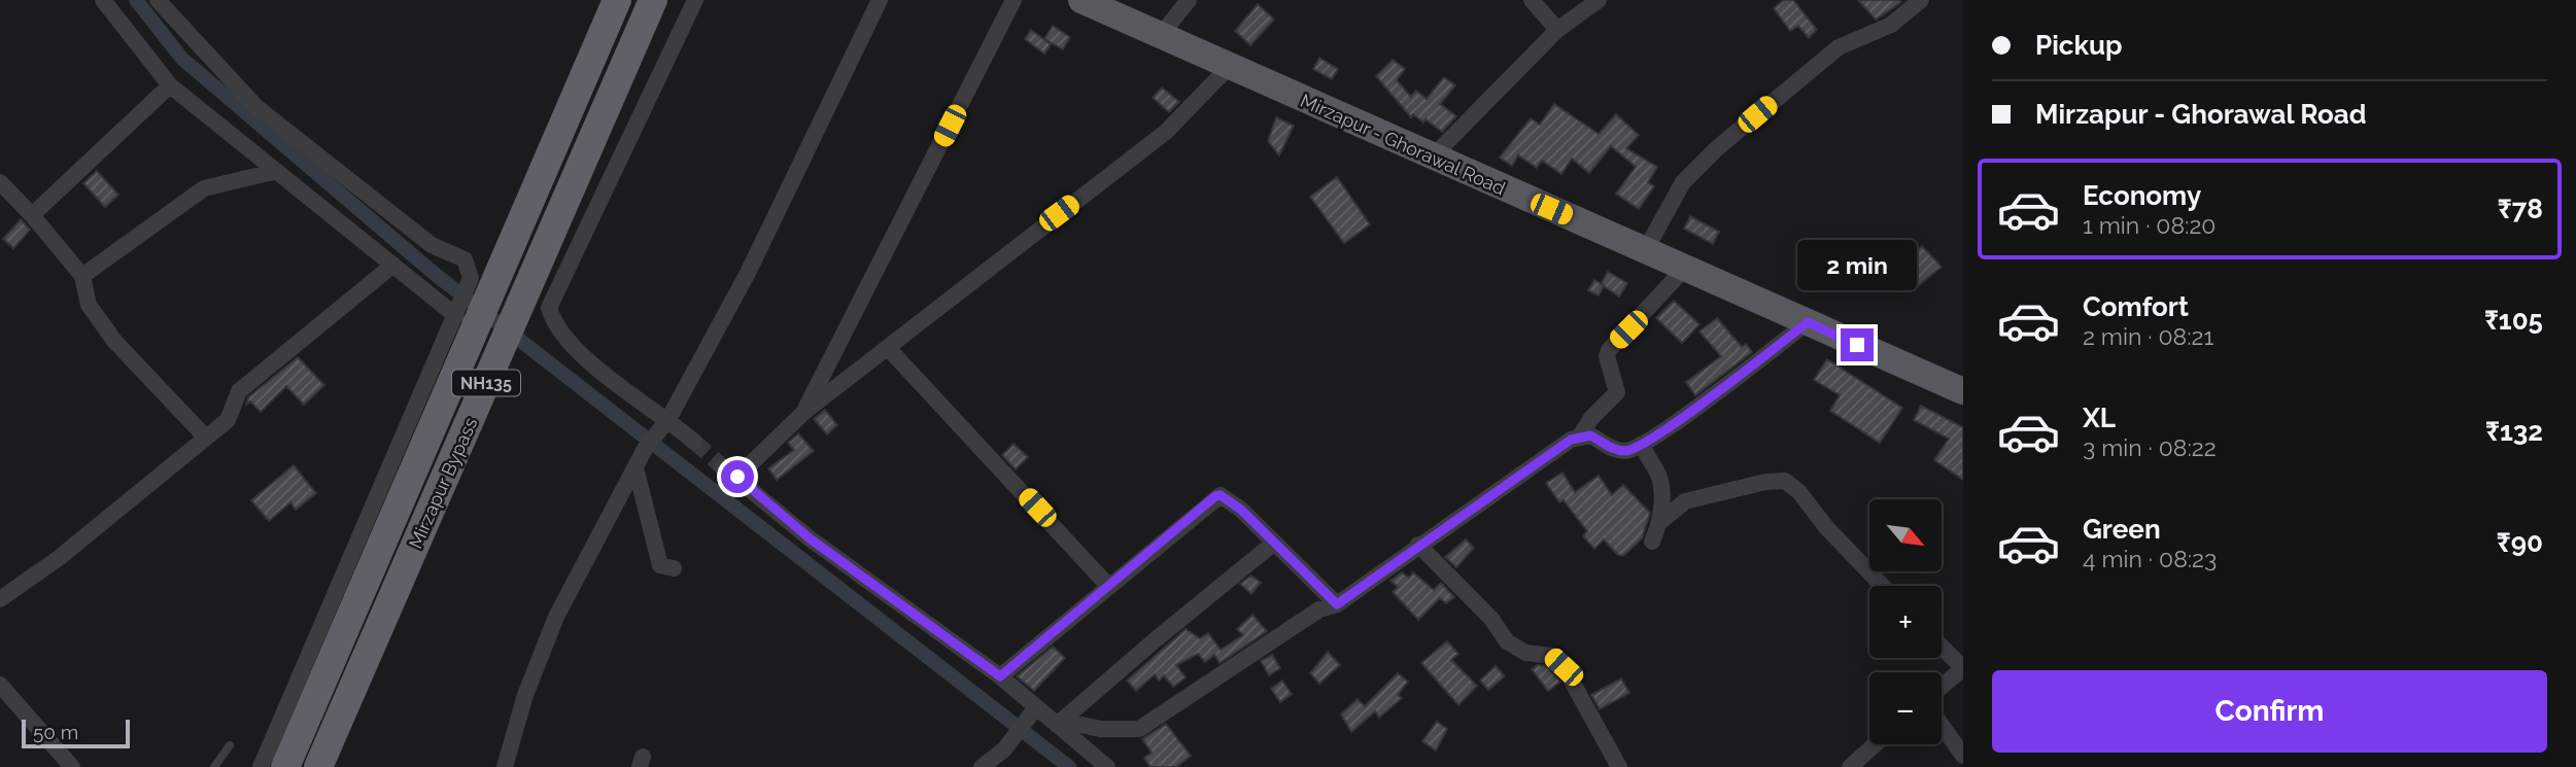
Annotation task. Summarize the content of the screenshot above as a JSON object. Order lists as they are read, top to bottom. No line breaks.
{"streets":{"highway":["NH135","Mirzapur Bypass"],"main road":["Mirzapur - Ghorawal Road"]},"scale_bar":"50 m","north":"bottom right","page":{"banner":["Pickup","Mirzapur - Ghorawal Road"],"list":[{"name":"Economy","note":"1 min · 08:20","value":"₹78"},{"name":"Comfort","note":"2 min · 08:21","value":"₹105"},{"name":"XL","note":"3 min · 08:22","value":"₹132"},{"name":"Green","note":"4 min · 08:23","value":"₹90"}],"bubble":"2 min","map_buttons":["+","−"],"buttons":"Confirm","scale":"50 m"}}
